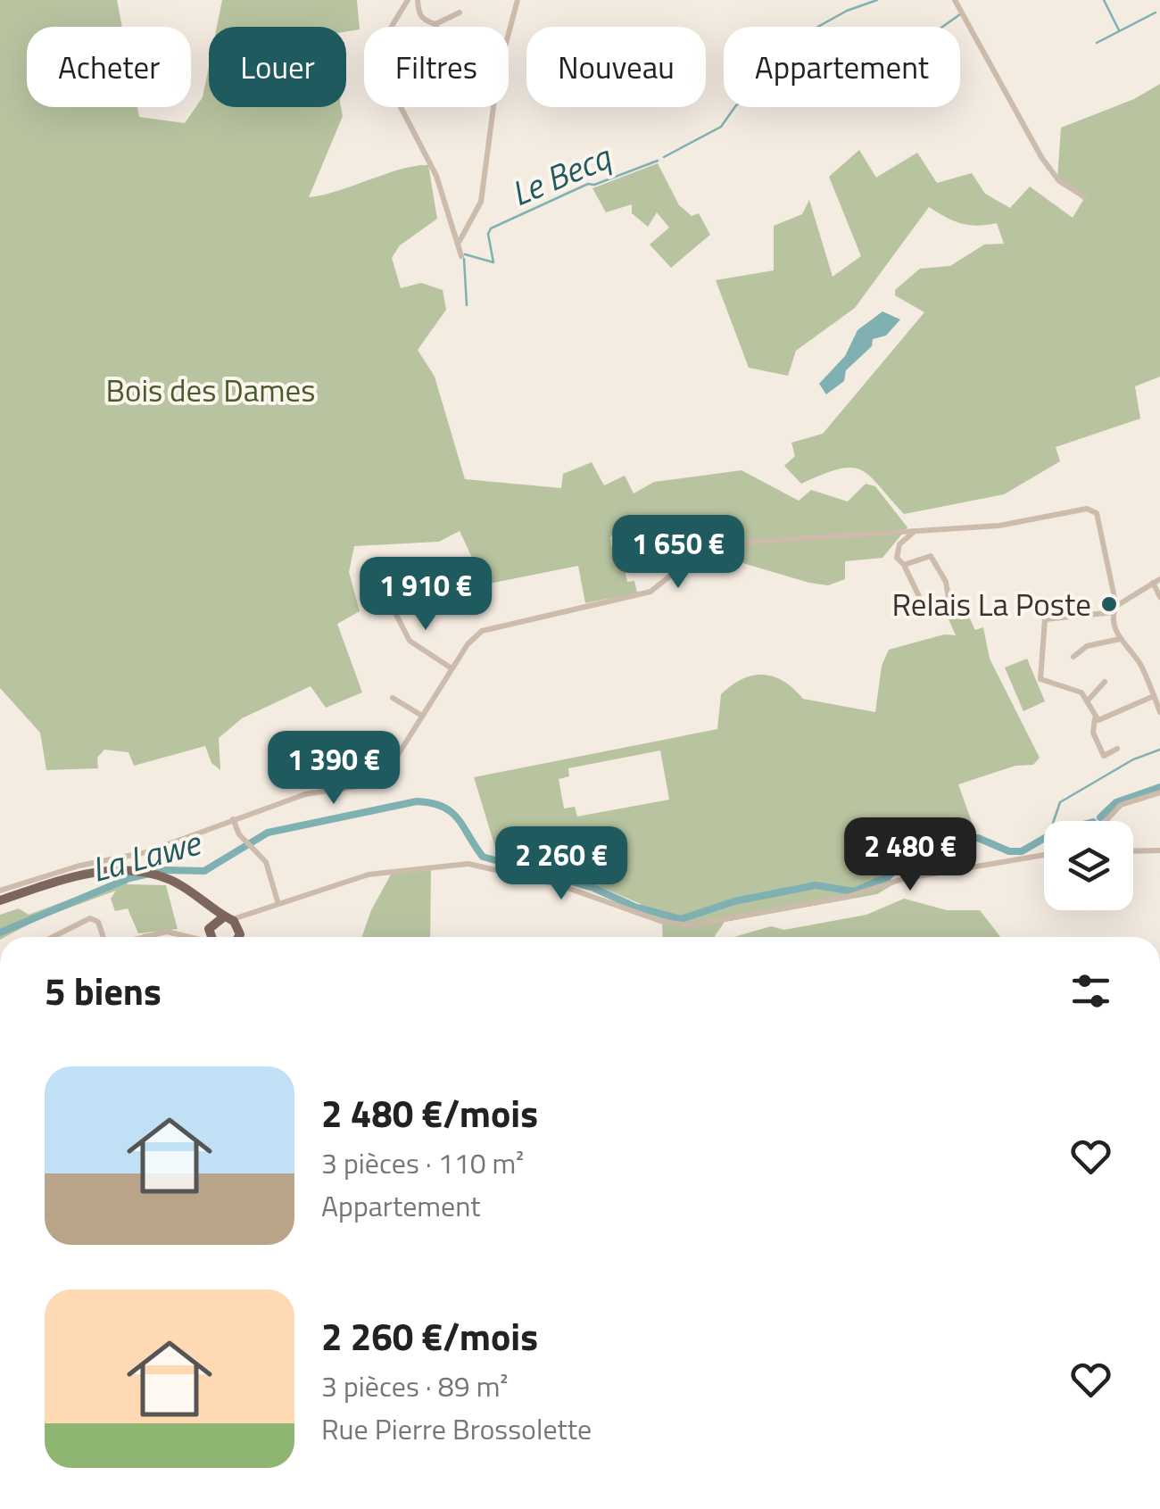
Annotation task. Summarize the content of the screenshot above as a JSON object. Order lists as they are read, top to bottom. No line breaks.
{"water":["Le Becq","La Lawe"],"parks":["Bois des Dames"],"places":["Relais La Poste"],"page":{"chip":["Acheter","Louer","Filtres","Nouveau","Appartement"],"price":["1 650 €","1 910 €","1 390 €","2 480 €","2 260 €"],"heading":"5 biens","list":[{"name":"2 480 €/mois","note":"3 pièces · 110 m² · Appartement"},{"name":"2 260 €/mois","note":"3 pièces · 89 m² · Rue Pierre Brossolette"}]}}
